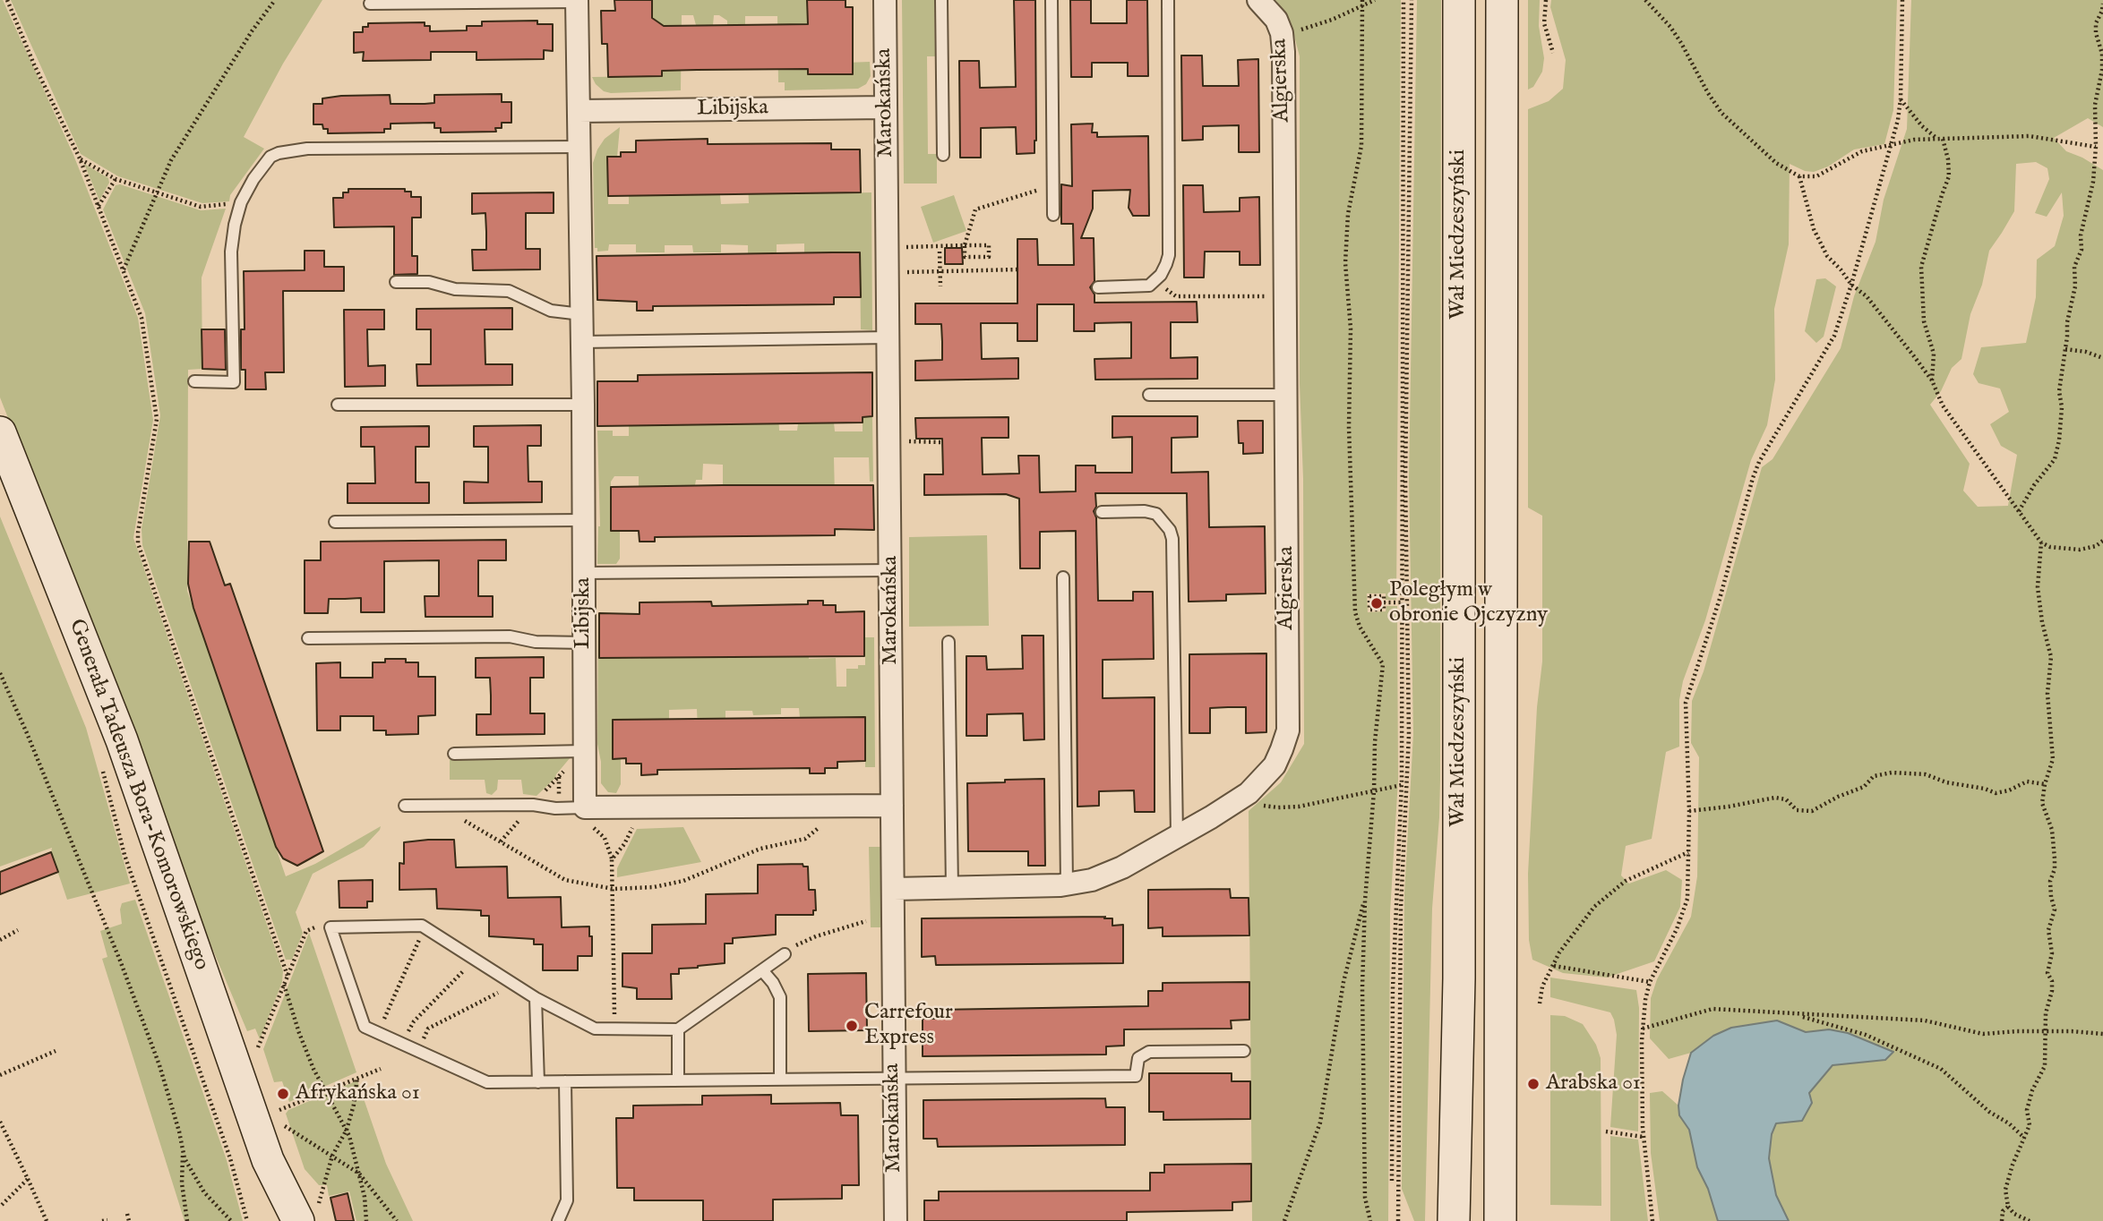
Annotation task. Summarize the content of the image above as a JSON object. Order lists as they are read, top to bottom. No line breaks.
{"streets":{"main road":["Wał Miedzeszyński","Generała Tadeusza Bora-Komorowskiego"],"street":["Algierska","Marokańska","Libijska"]},"crossings":[["Algierska","Marokańska"],["Marokańska","Libijska"]],"places":["Poległym w obronie Ojczyzny","Carrefour Express","Arabska 01","Afrykańska 01"]}
